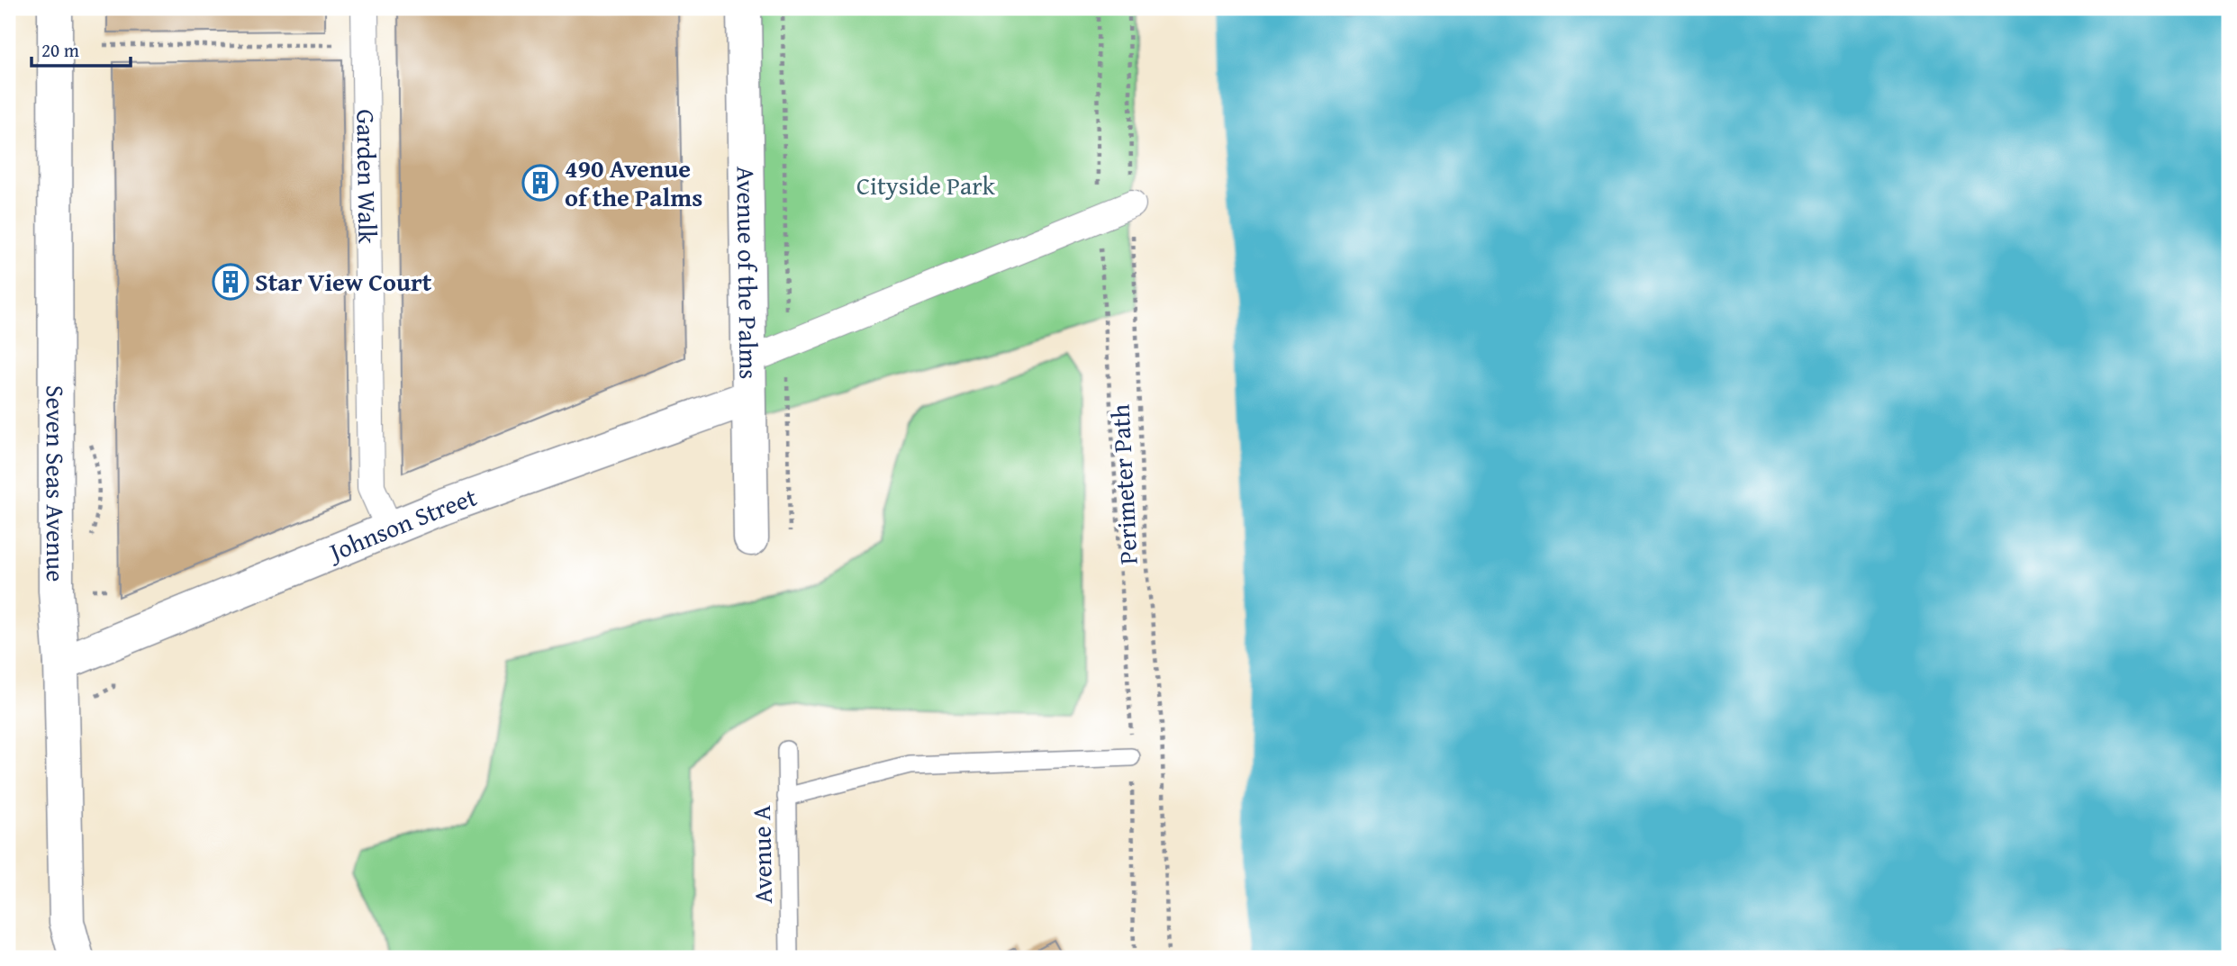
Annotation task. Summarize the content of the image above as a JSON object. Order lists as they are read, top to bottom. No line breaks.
{"streets":{"street":["Garden Walk","Avenue of the Palms","Seven Seas Avenue","Johnson Street"],"lane":["Avenue A"],"path":["Perimeter Path"]},"crossings":[["Garden Walk","Johnson Street"],["Avenue of the Palms","Johnson Street"],["Seven Seas Avenue","Johnson Street"]],"parks":["Cityside Park"],"places":{"building":["490 Avenue of the Palms","Star View Court"]},"scale_bar":"20 m"}
